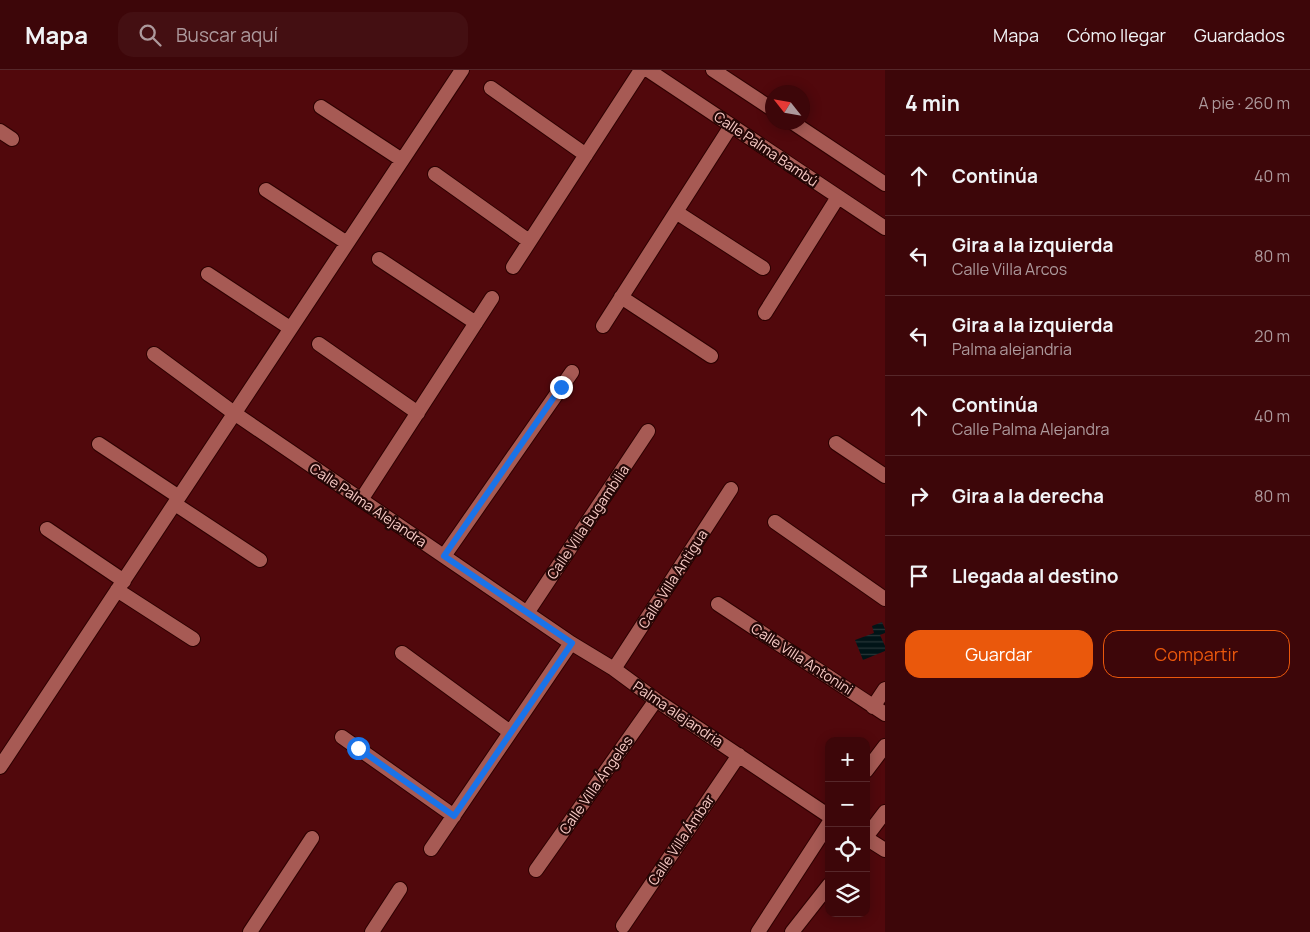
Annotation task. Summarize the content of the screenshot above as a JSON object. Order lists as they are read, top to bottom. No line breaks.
{"streets":{"street":["Calle Palma Bambú","Calle Palma Alejandra","Calle Villa Bugambilia","Calle Villa Antigua","Calle Villa Antonini","Palma alejandria","Calle Villa Ángeles","Calle Villa Ámbar"]},"crossings":[["Calle Palma Alejandra","Calle Villa Bugambilia"],["Calle Palma Alejandra","Palma alejandria"],["Calle Villa Bugambilia","Palma alejandria"],["Calle Villa Antigua","Palma alejandria"],["Palma alejandria","Calle Villa Ángeles"],["Palma alejandria","Calle Villa Ámbar"]],"north":"top left","page":{"header":"Mapa","search":"Buscar aquí","nav":["Mapa","Cómo llegar","Guardados"],"heading":["4 min","A pie · 260 m"],"list":[["Continúa","40 m"],["Gira a la izquierda","Calle Villa Arcos","80 m"],["Gira a la izquierda","Palma alejandria","20 m"],["Continúa","Calle Palma Alejandra","40 m"],["Gira a la derecha","80 m"],"Llegada al destino"],"buttons":["Guardar","Compartir"],"map_buttons":["+","−"]}}
